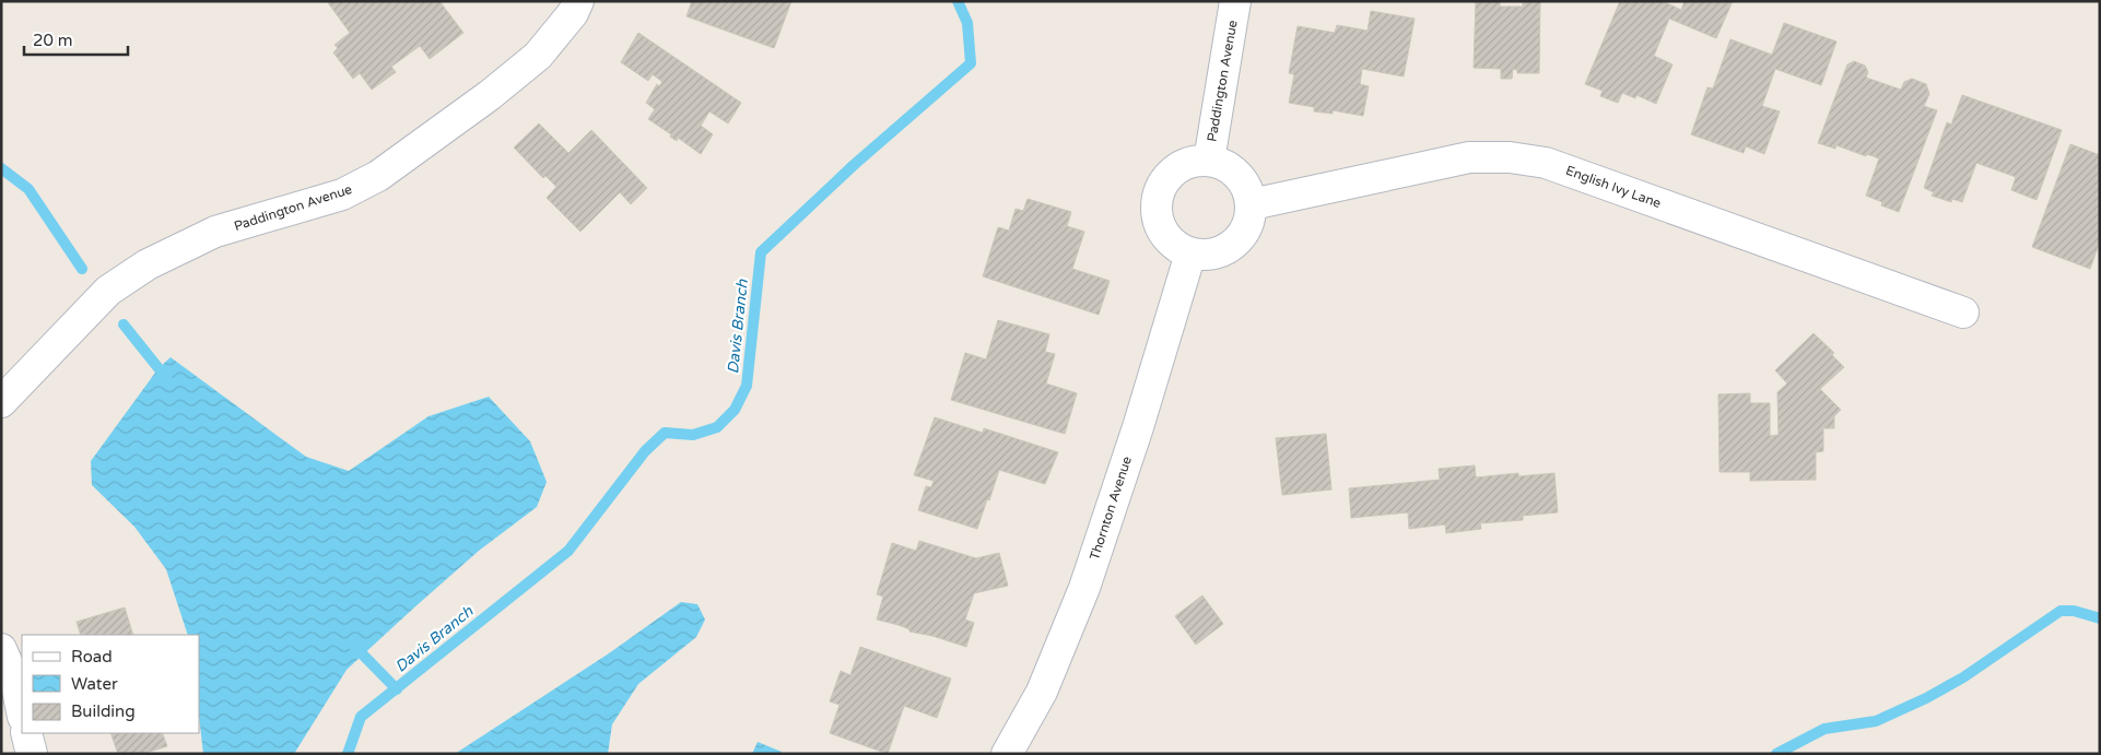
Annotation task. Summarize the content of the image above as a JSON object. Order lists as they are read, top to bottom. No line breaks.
{"streets":{"street":["Paddington Avenue","English Ivy Lane","Thornton Avenue"]},"crossings":[["Paddington Avenue","English Ivy Lane"],["Paddington Avenue","Thornton Avenue"],["English Ivy Lane","Thornton Avenue"]],"water":["Davis Branch"],"legend":["Road","Water","Building"],"scale_bar":"20 m"}
